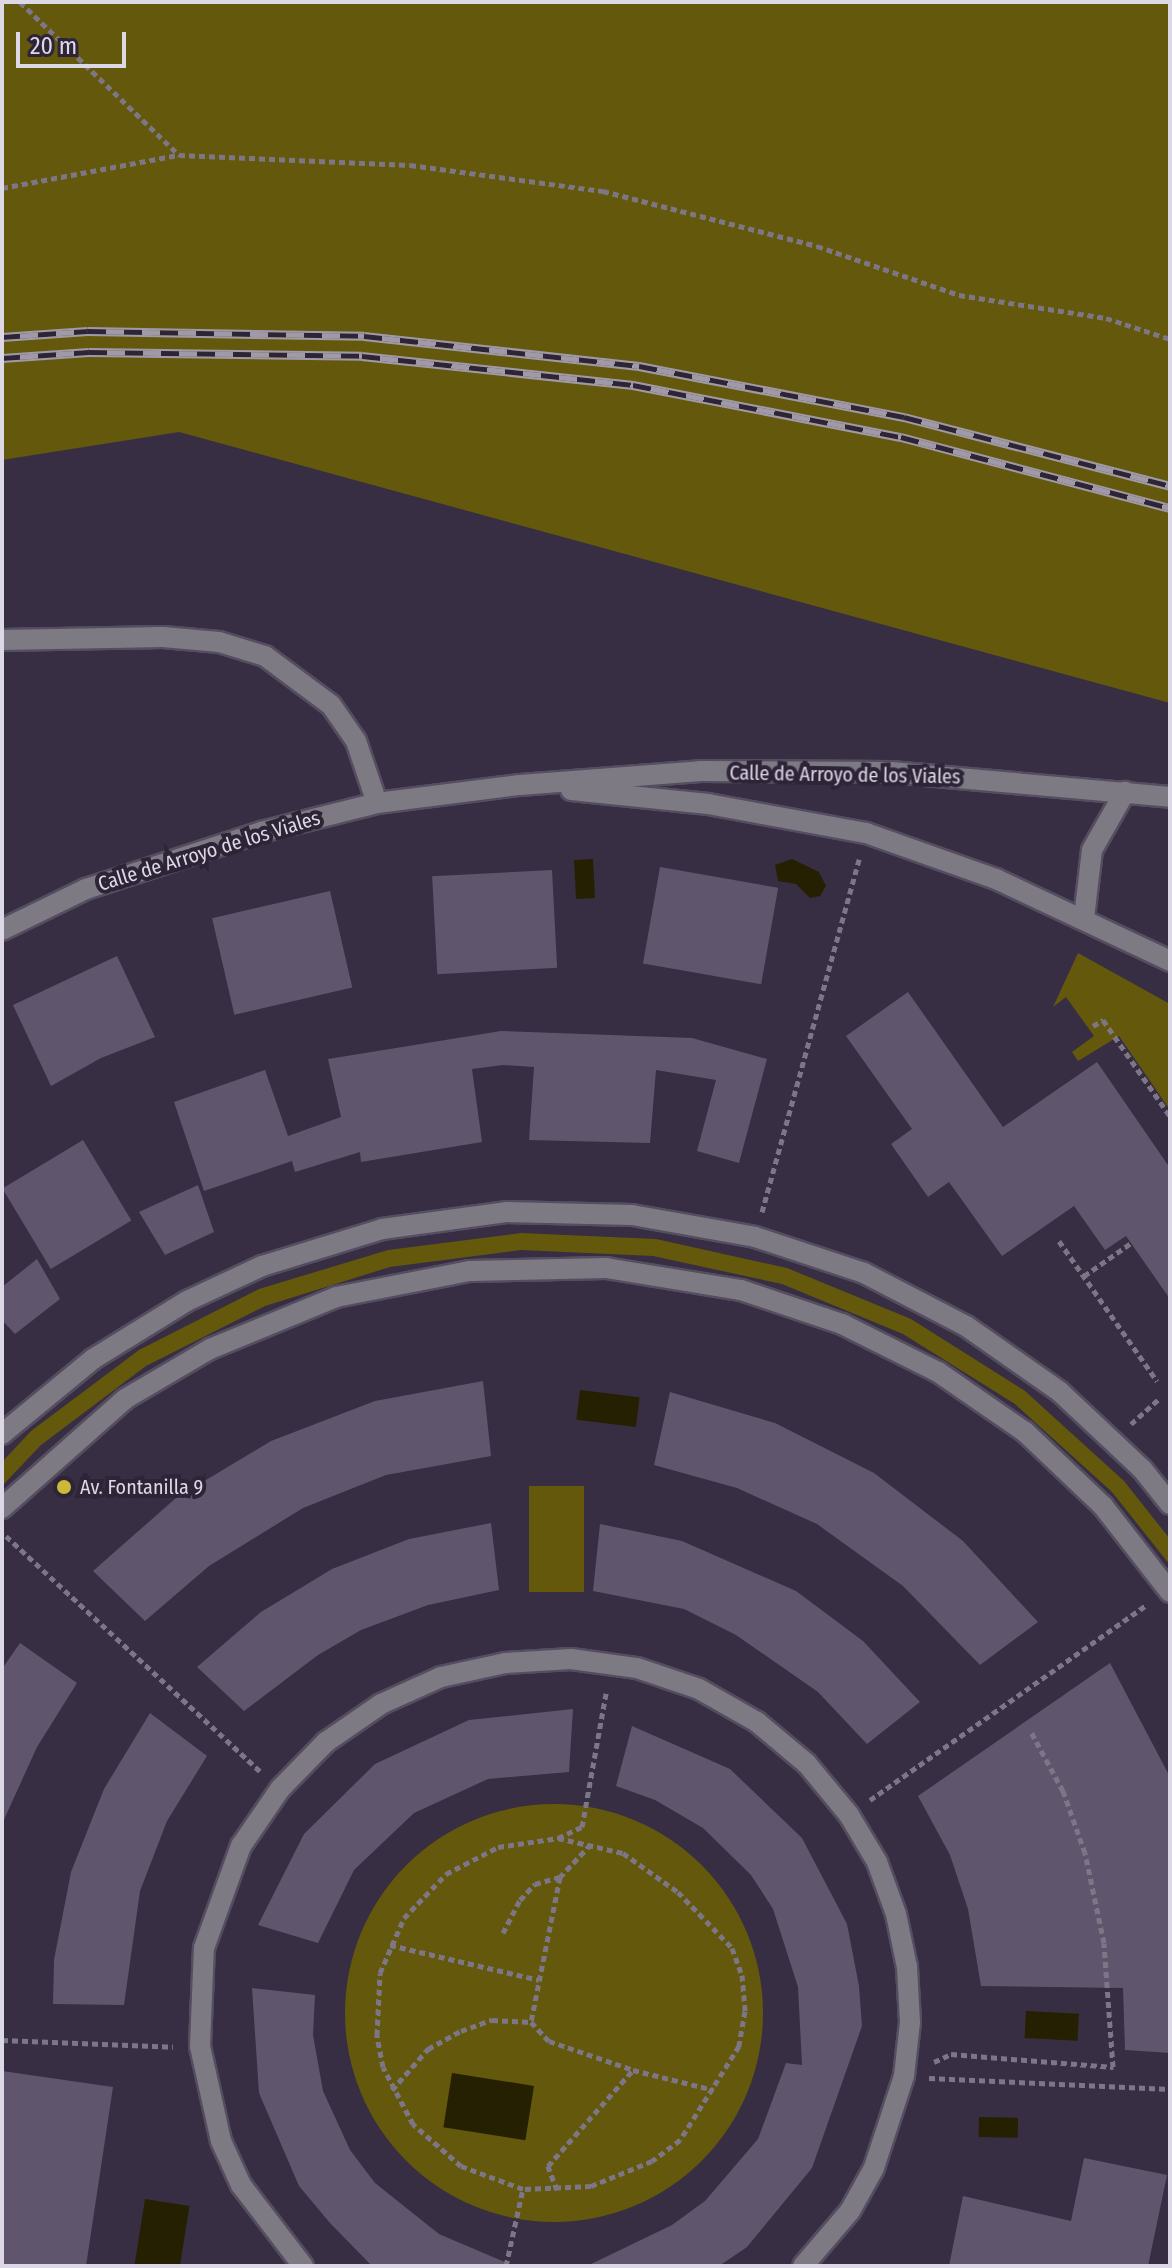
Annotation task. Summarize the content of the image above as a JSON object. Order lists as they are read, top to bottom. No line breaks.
{"streets":{"street":["Calle de Arroyo de los Viales"]},"places":["Av. Fontanilla 9"],"scale_bar":"20 m"}
